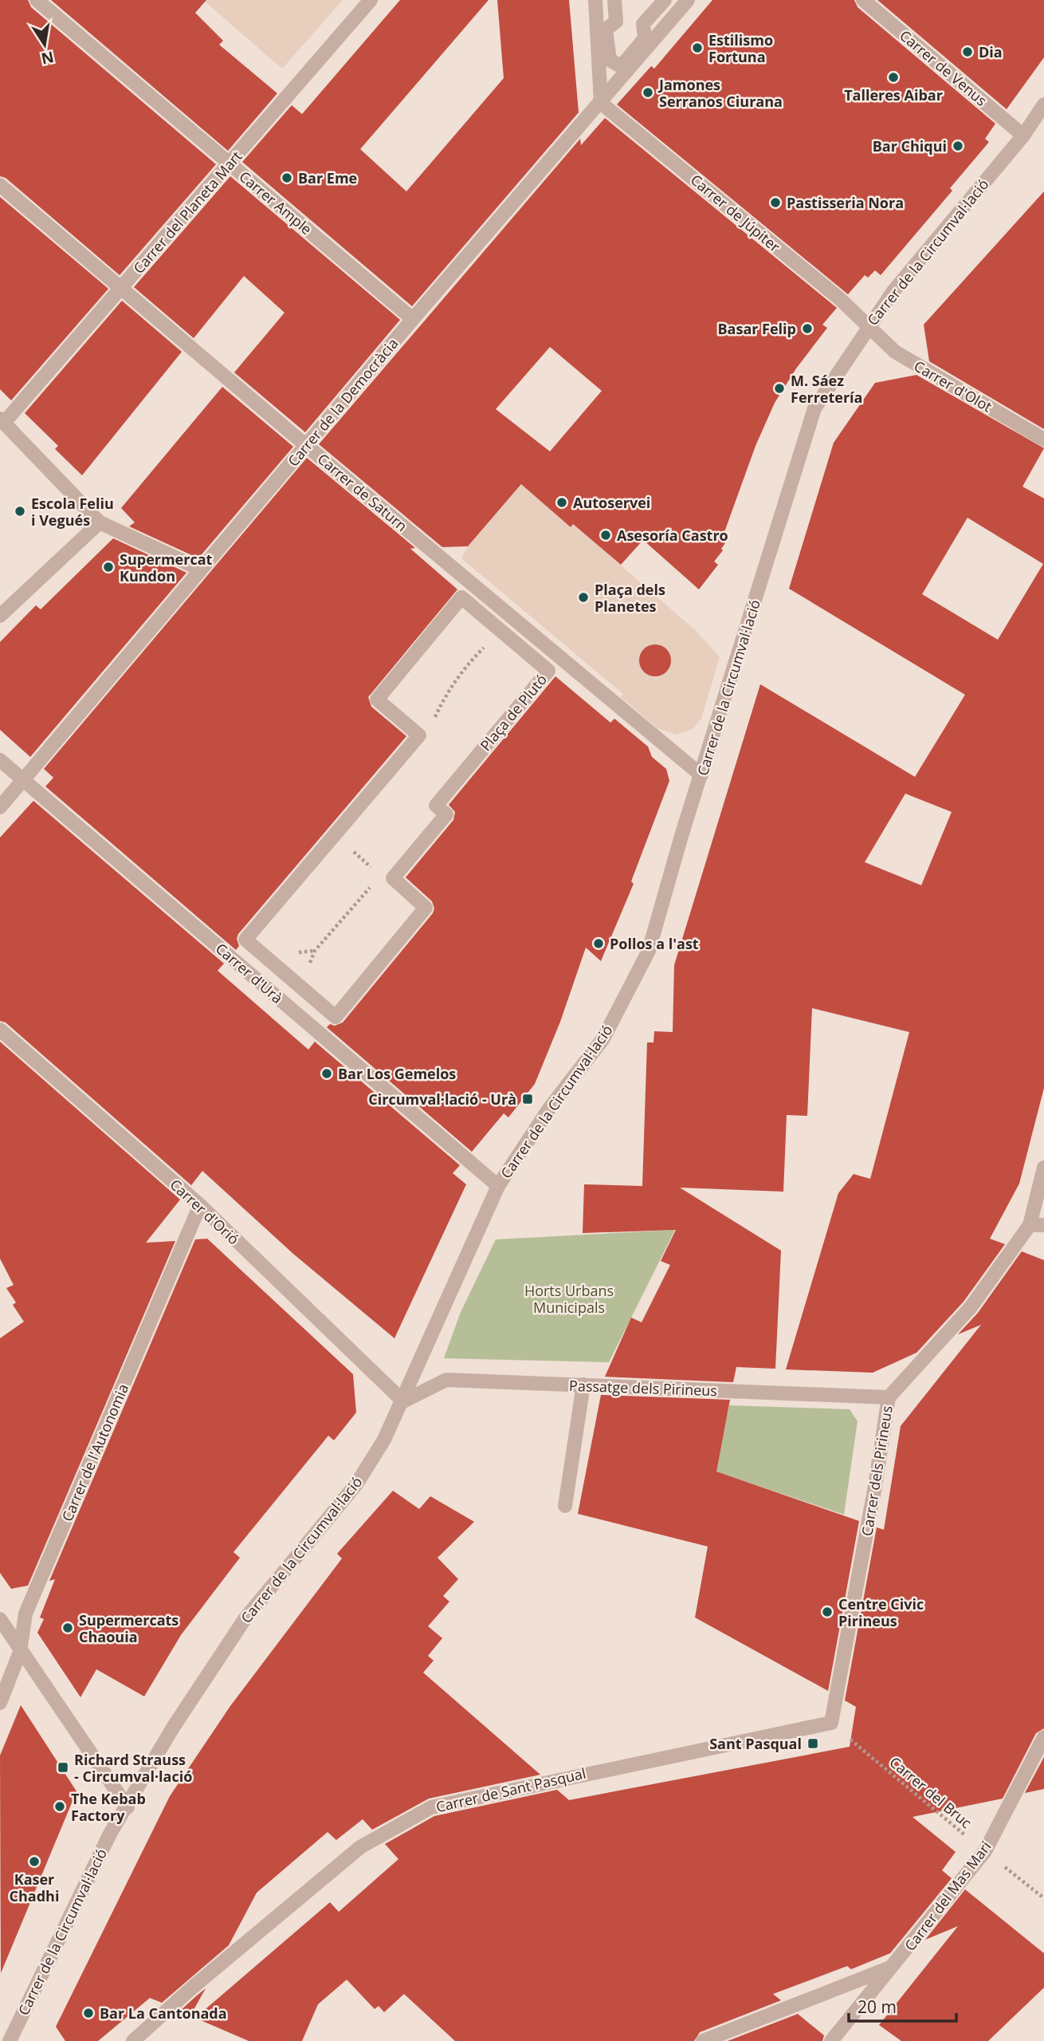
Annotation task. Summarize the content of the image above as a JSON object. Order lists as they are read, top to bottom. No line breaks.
{"streets":{"street":["Carrer de Venus","Carrer Ample","Carrer del Planeta Mart","Carrer de Júpiter","Carrer de la Circumval·lació","Carrer d'Olot","Carrer de la Democràcia","Carrer de Saturn","Plaça de Plutó","Carrer d'Urà","Carrer d'Orió","Passatge dels Pirineus","Carrer de l'Autonomia","Carrer dels Pirineus","Carrer de Sant Pasqual","Carrer del Mas Mari"],"path":["Carrer del Bruc"]},"crossings":[["Carrer de Venus","Carrer de la Circumval·lació"],["Carrer Ample","Carrer del Planeta Mart"],["Carrer Ample","Carrer de la Democràcia"],["Carrer del Planeta Mart","Carrer de Saturn"],["Carrer de Júpiter","Carrer de la Circumval·lació"],["Carrer de Júpiter","Carrer d'Olot"],["Carrer de Júpiter","Carrer de la Democràcia"],["Carrer de la Circumval·lació","Carrer d'Olot"],["Carrer de la Circumval·lació","Carrer de Saturn"],["Carrer de la Circumval·lació","Carrer d'Urà"],["Carrer de la Circumval·lació","Carrer d'Orió"],["Carrer de la Circumval·lació","Passatge dels Pirineus"],["Carrer de la Democràcia","Carrer de Saturn"],["Carrer de la Democràcia","Carrer d'Urà"],["Carrer d'Orió","Passatge dels Pirineus"],["Carrer d'Orió","Carrer de l'Autonomia"],["Passatge dels Pirineus","Carrer dels Pirineus"],["Carrer dels Pirineus","Carrer de Sant Pasqual"],["Carrer dels Pirineus","Carrer del Bruc"],["Carrer de Sant Pasqual","Carrer del Bruc"],["Carrer del Bruc","Carrer del Mas Mari"]],"parks":["Horts Urbans Municipals"],"places":{"other":["Estilismo Fortuna","Dia","Talleres Aibar","Jamones Serranos Ciurana","Bar Chiqui","Bar Eme","Pastisseria Nora","Basar Felip","M. Sáez Ferretería","Autoservei","Escola Feliu i Vegués","Asesoría Castro","Supermercat Kundon","Plaça dels Planetes","Pollos a l'ast","Bar Los Gemelos","Centre Civic Pirineus","Supermercats Chaouia","The Kebab Factory","Kaser Chadhi","Bar La Cantonada"],"transit":["Circumval·lació - Urà","Sant Pasqual","Richard Strauss - Circumval·lació"]},"scale_bar":"20 m","north":"bottom"}
